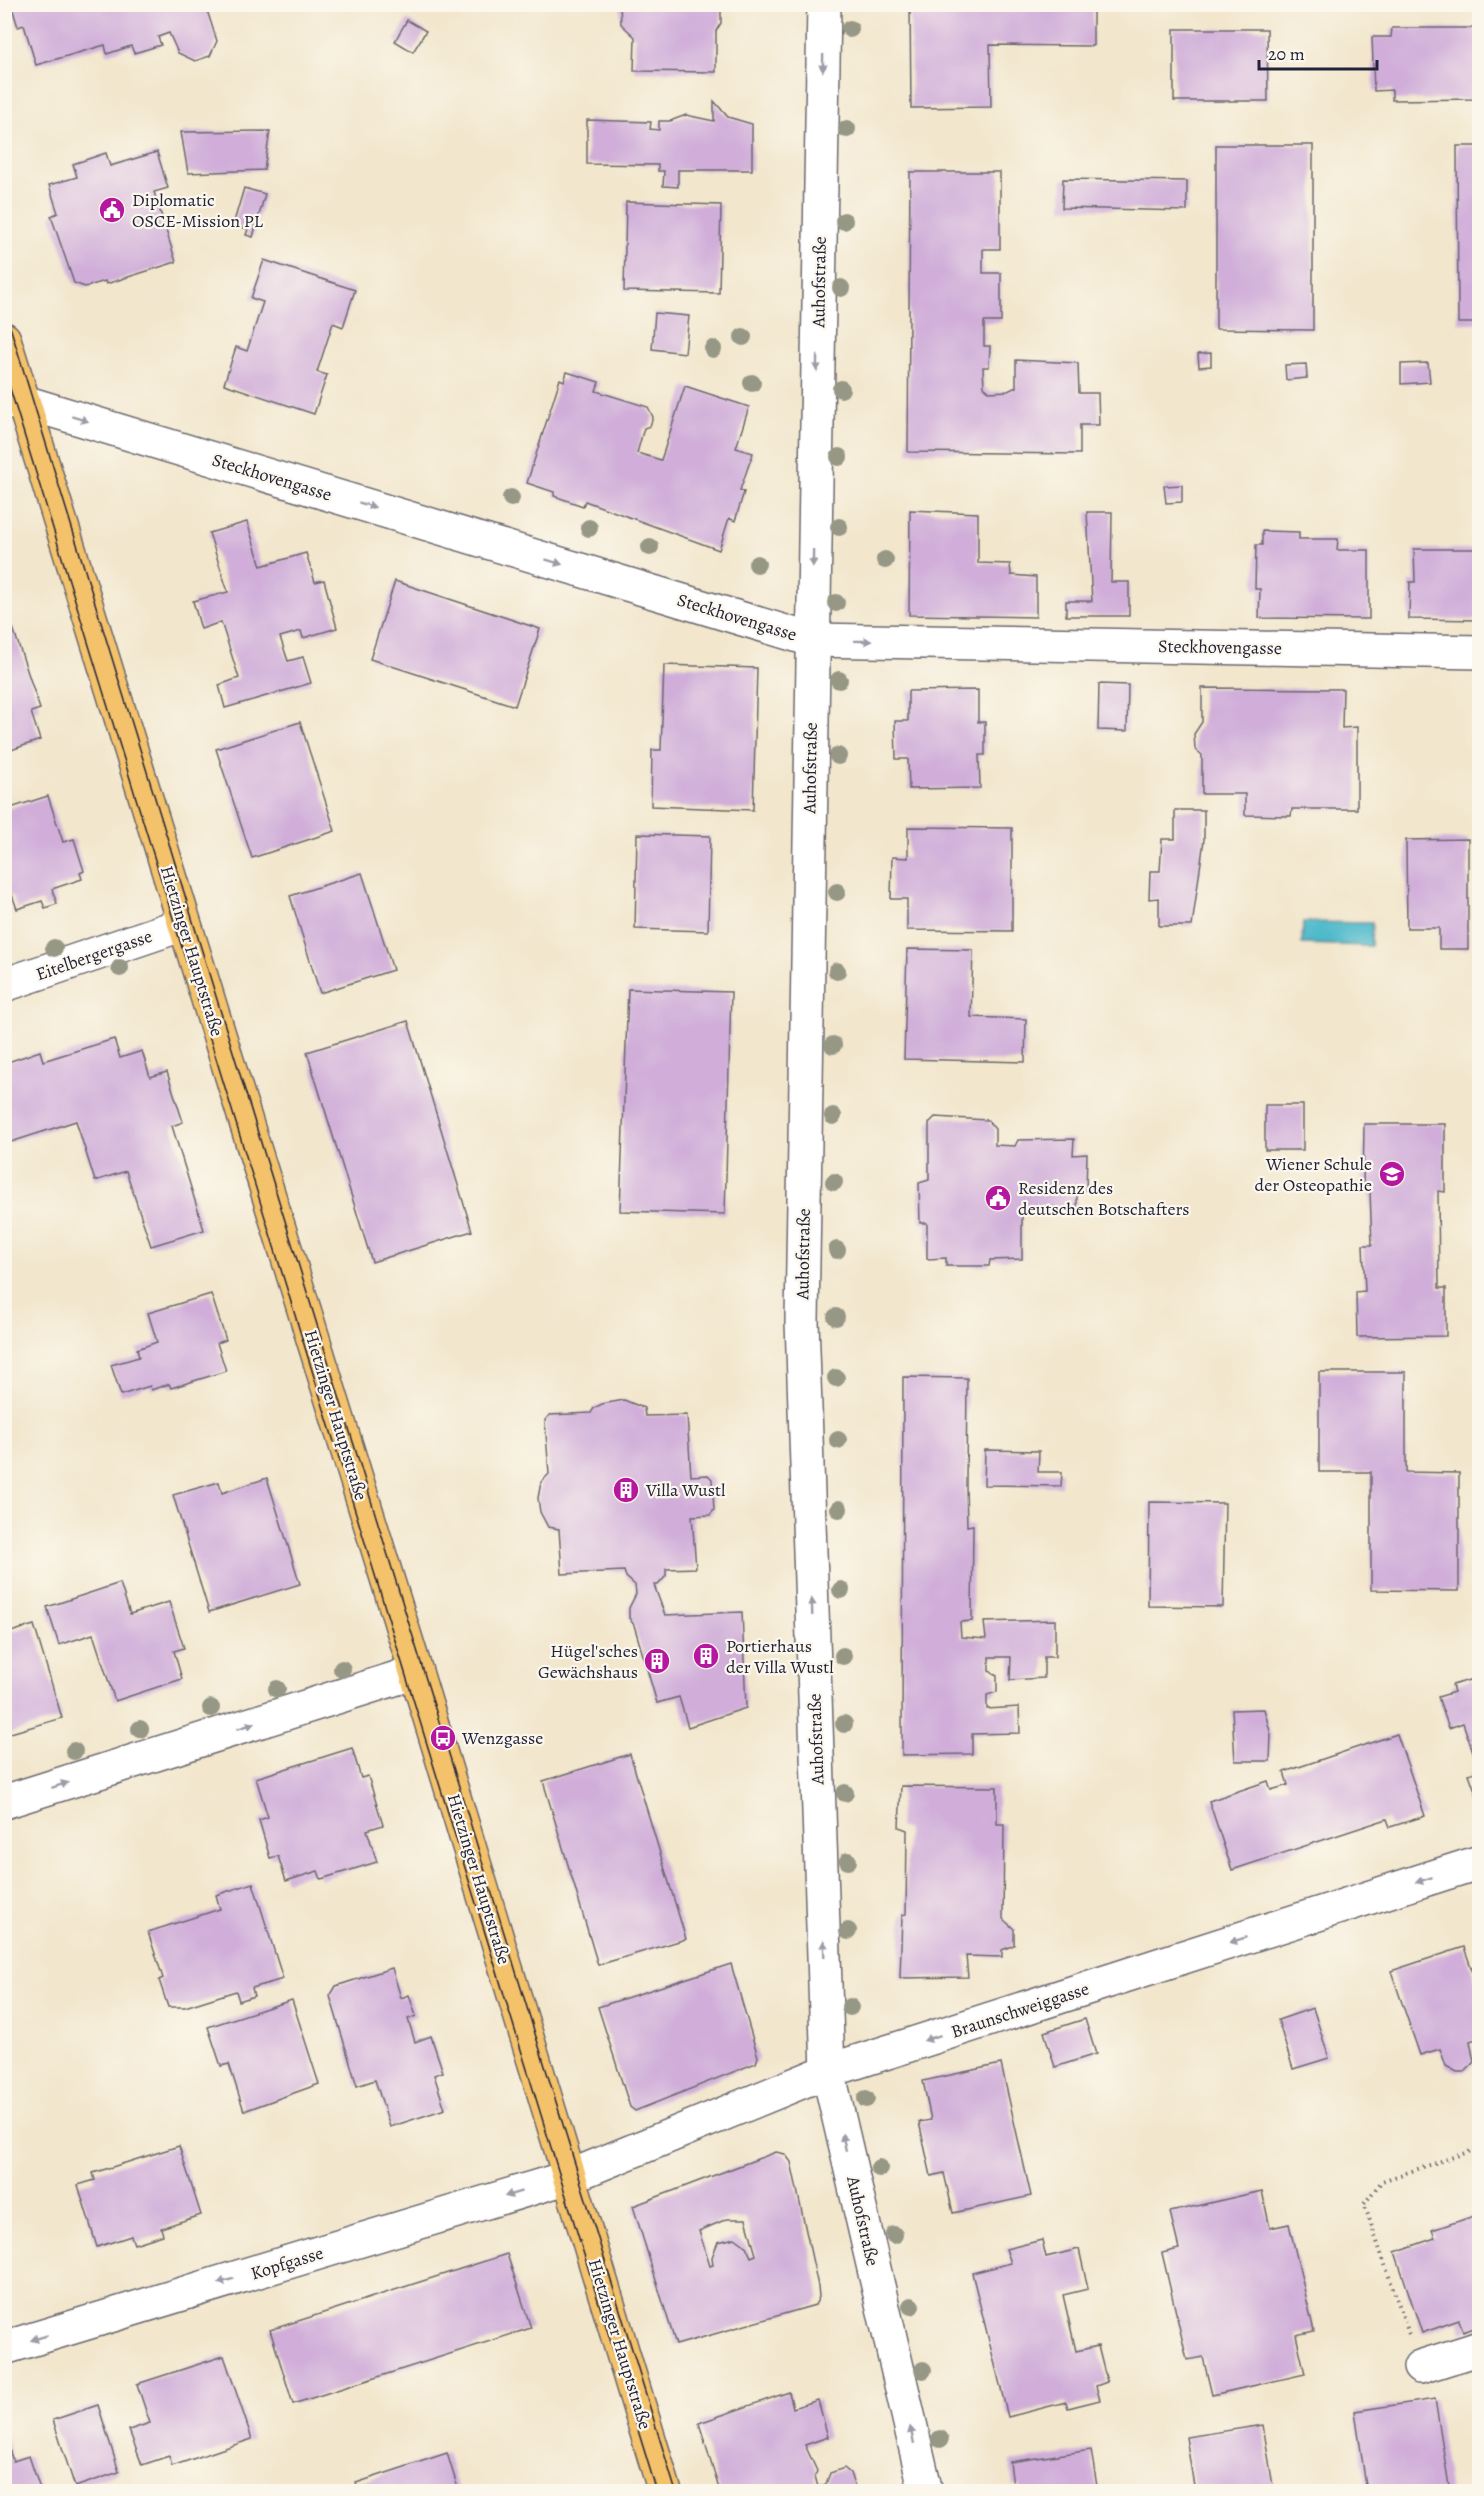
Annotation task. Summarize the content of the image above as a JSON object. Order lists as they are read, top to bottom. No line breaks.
{"streets":{"main road":["Hietzinger Hauptstraße"],"street":["Auhofstraße","Steckhovengasse","Eitelbergergasse","Braunschweiggasse","Kopfgasse"]},"crossings":[["Auhofstraße","Steckhovengasse"],["Auhofstraße","Braunschweiggasse"],["Steckhovengasse","Hietzinger Hauptstraße"],["Hietzinger Hauptstraße","Eitelbergergasse"],["Hietzinger Hauptstraße","Braunschweiggasse"],["Hietzinger Hauptstraße","Kopfgasse"],["Braunschweiggasse","Kopfgasse"]],"one_way":["Steckhovengasse","Braunschweiggasse","Kopfgasse"],"places":{"public building":["Diplomatic OSCE-Mission PL","Residenz des deutschen Botschafters"],"school or university":["Wiener Schule der Osteopathie"],"building":["Villa Wustl","Portierhaus der Villa Wustl","Hügel'sches Gewächshaus"],"bus stop":["Wenzgasse"]},"scale_bar":"20 m"}
